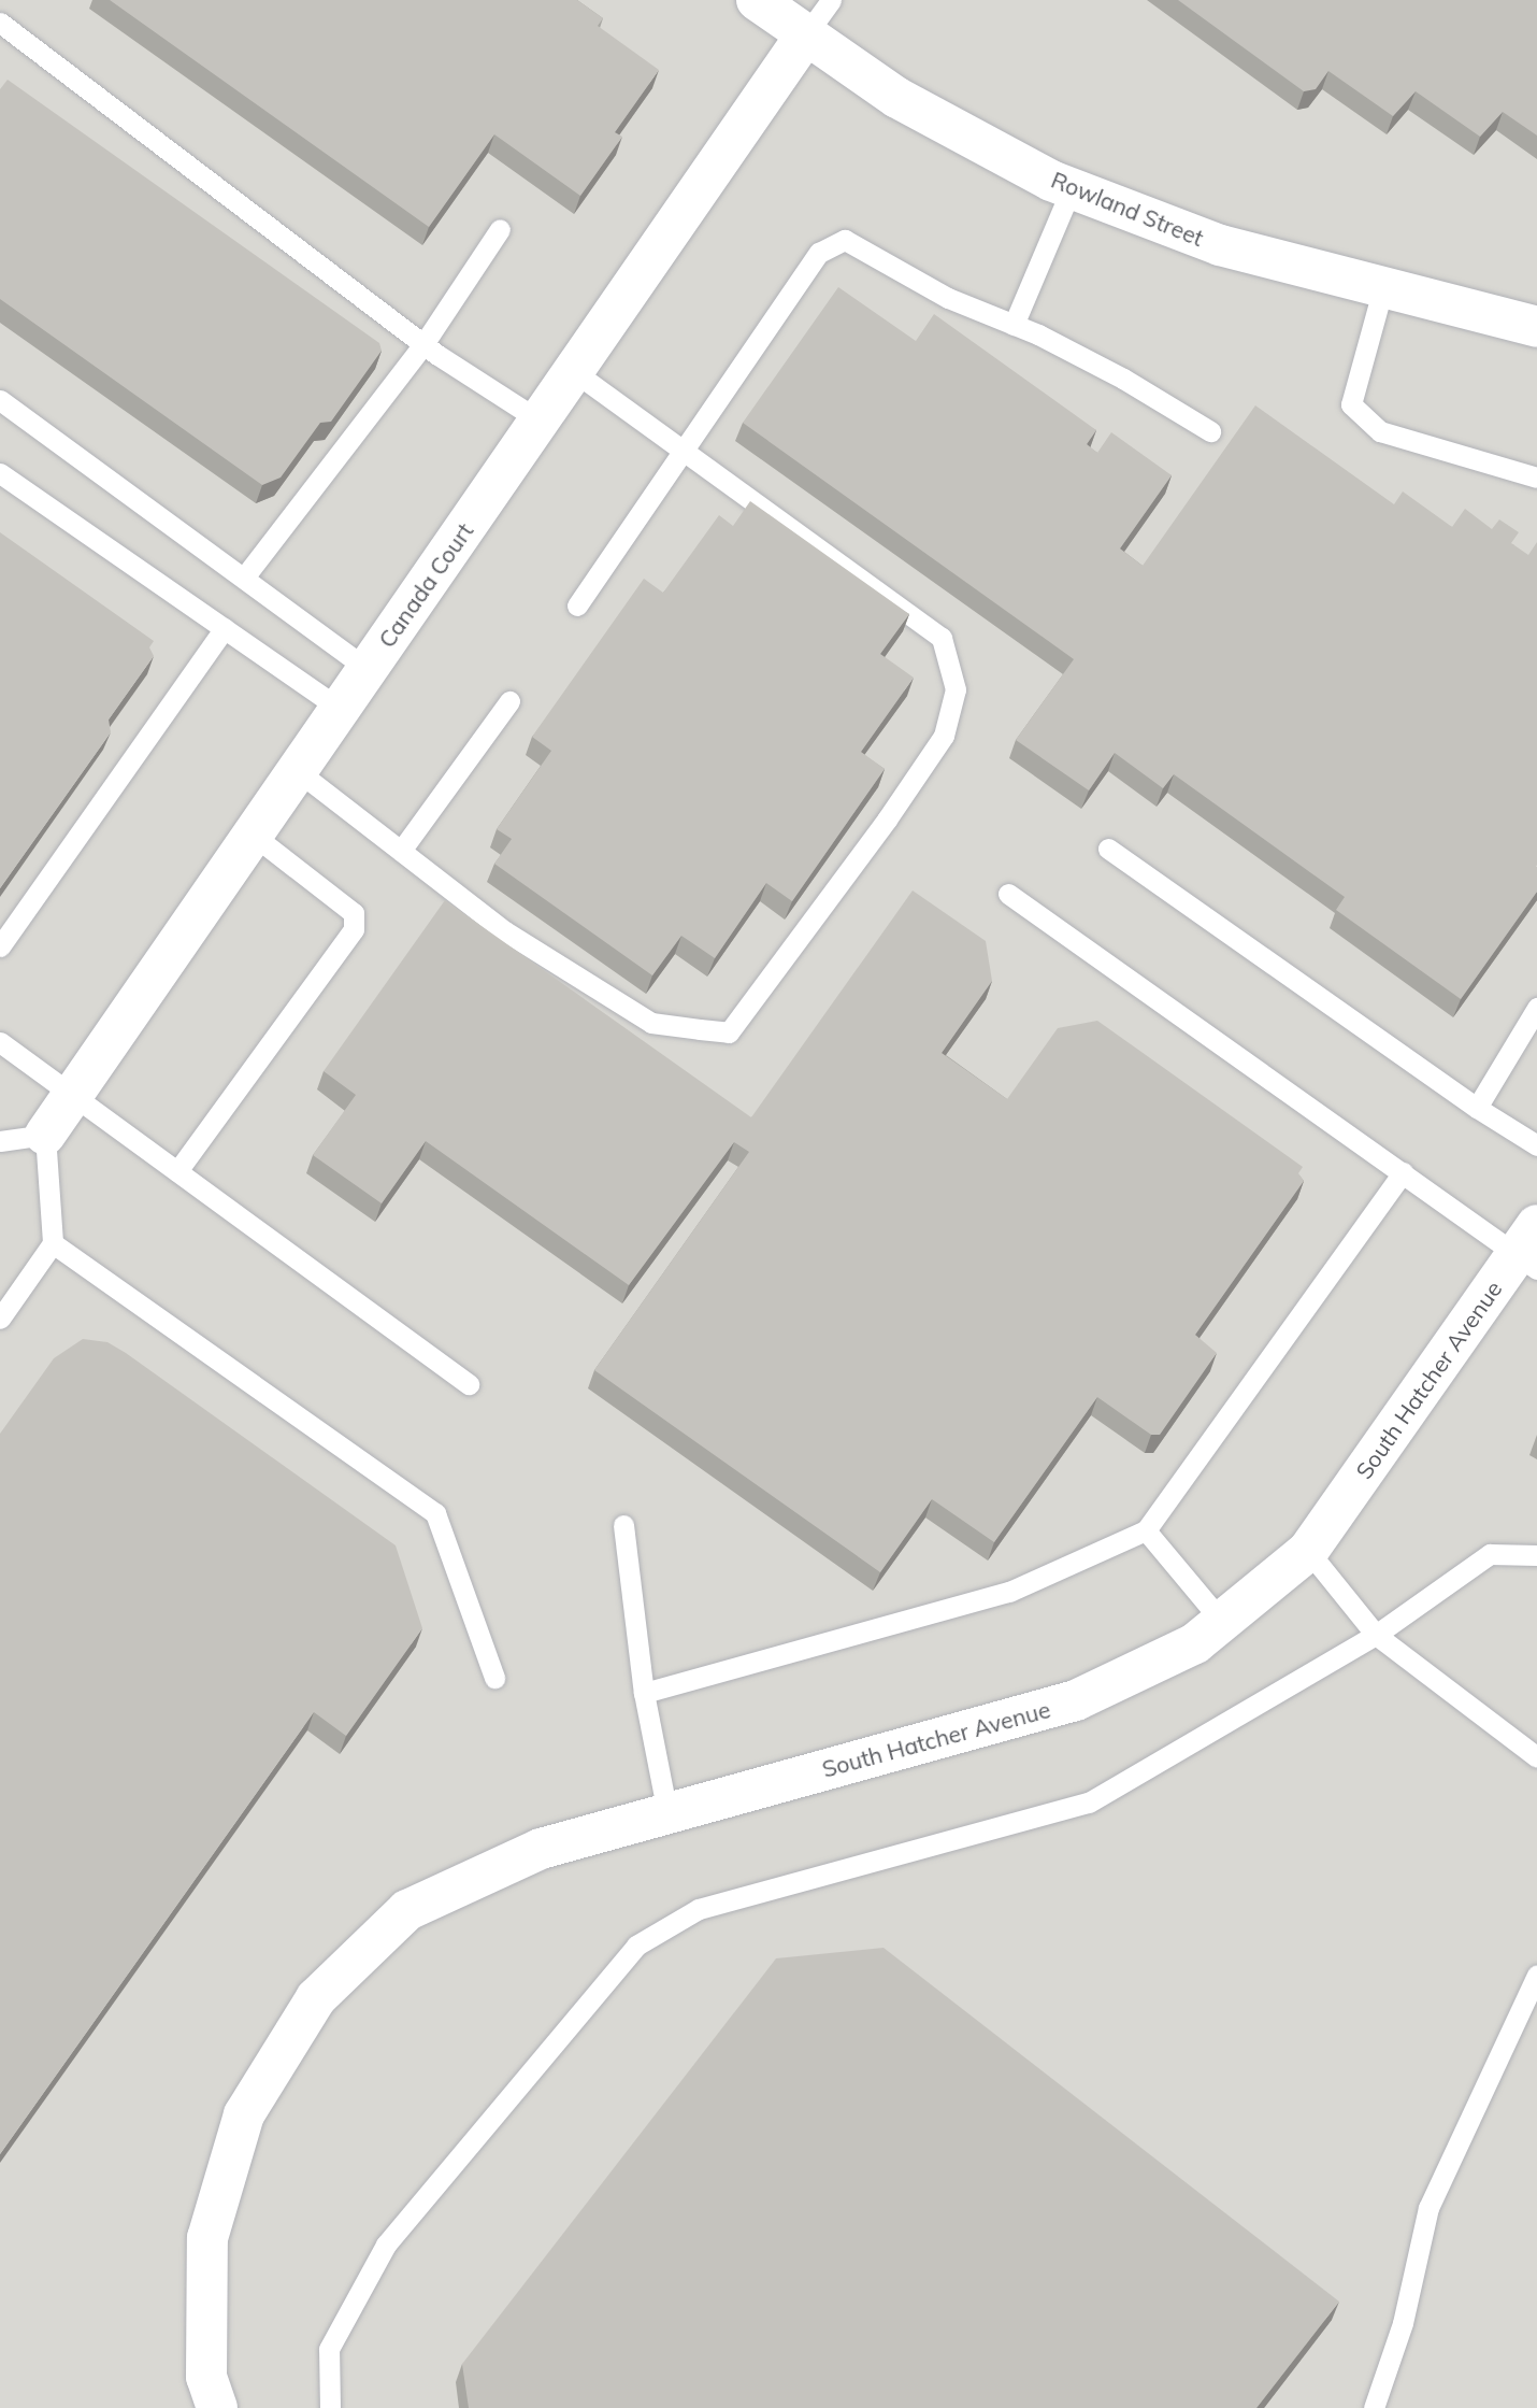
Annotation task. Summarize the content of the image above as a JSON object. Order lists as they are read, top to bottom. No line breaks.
{"streets":{"street":["Rowland Street","Canada Court","South Hatcher Avenue"]},"crossings":[["Rowland Street","Canada Court"]]}
